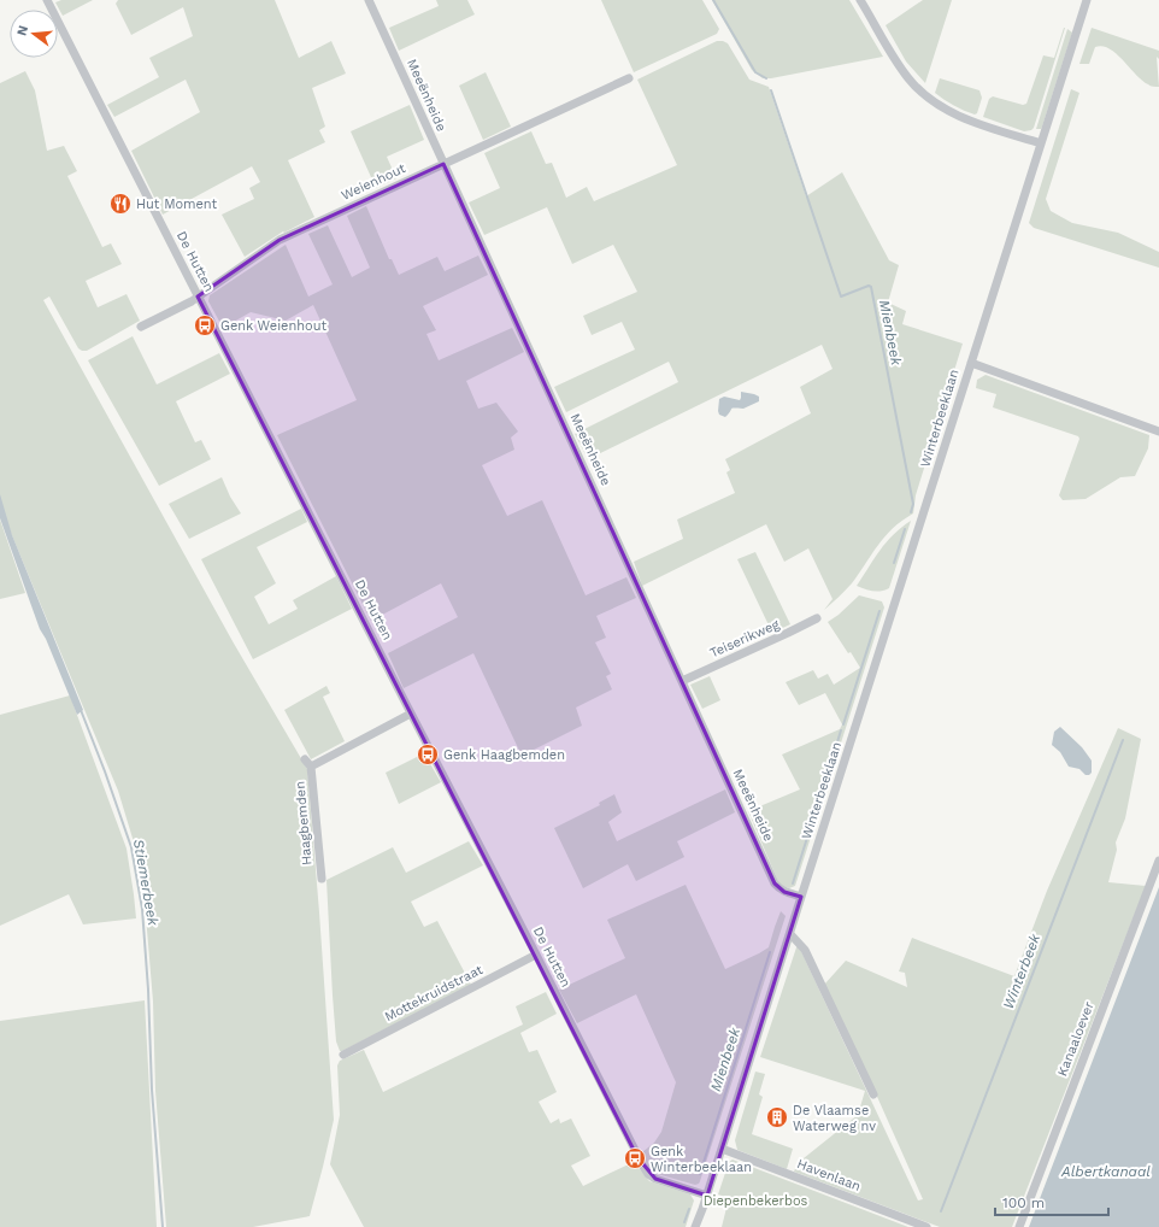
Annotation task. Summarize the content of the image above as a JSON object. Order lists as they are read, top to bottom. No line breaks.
{"streets":{"street":["Meeënheide","Weienhout","De Hutten","Winterbeeklaan","Teiserikweg","Haagbemden","Mottekruidstraat","Kanaaloever","Havenlaan"]},"crossings":[["Meeënheide","Weienhout"],["Meeënheide","Winterbeeklaan"],["Meeënheide","Teiserikweg"],["Weienhout","De Hutten"],["De Hutten","Winterbeeklaan"],["De Hutten","Haagbemden"],["De Hutten","Mottekruidstraat"],["Winterbeeklaan","Havenlaan"]],"water":["Mienbeek","Stiemerbeek","Winterbeek","Albertkanaal"],"parks":["Diepenbekerbos"],"places":{"restaurant":["Hut Moment"],"bus stop":["Genk Weienhout","Genk Haagbemden","Genk Winterbeeklaan"],"building":["De Vlaamse Waterweg nv"]},"scale_bar":"100 m","north":"left"}
